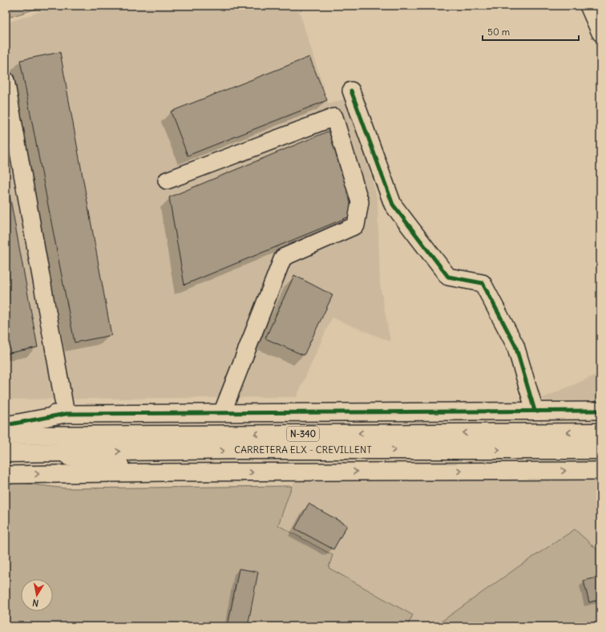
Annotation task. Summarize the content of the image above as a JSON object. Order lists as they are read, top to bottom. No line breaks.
{"streets":{"highway":["N-340","CARRETERA ELX - CREVILLENT"]},"scale_bar":"50 m","north":"bottom"}
